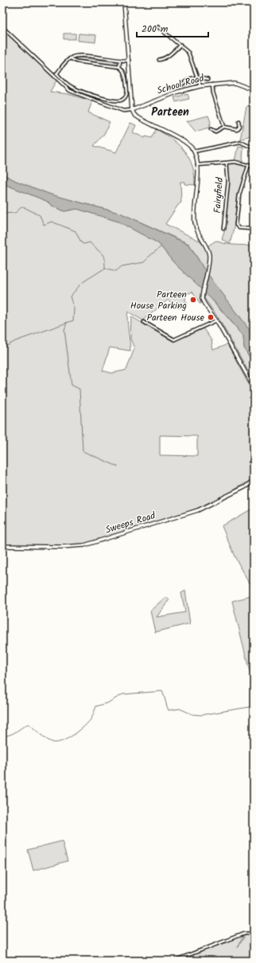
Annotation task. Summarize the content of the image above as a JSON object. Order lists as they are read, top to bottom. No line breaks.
{"streets":{"main road":["School Road","Sweeps Road"],"street":["Fairyfield"]},"districts":["Parteen"],"places":["Parteen House Parking","Parteen House"],"scale_bar":"200 m"}
